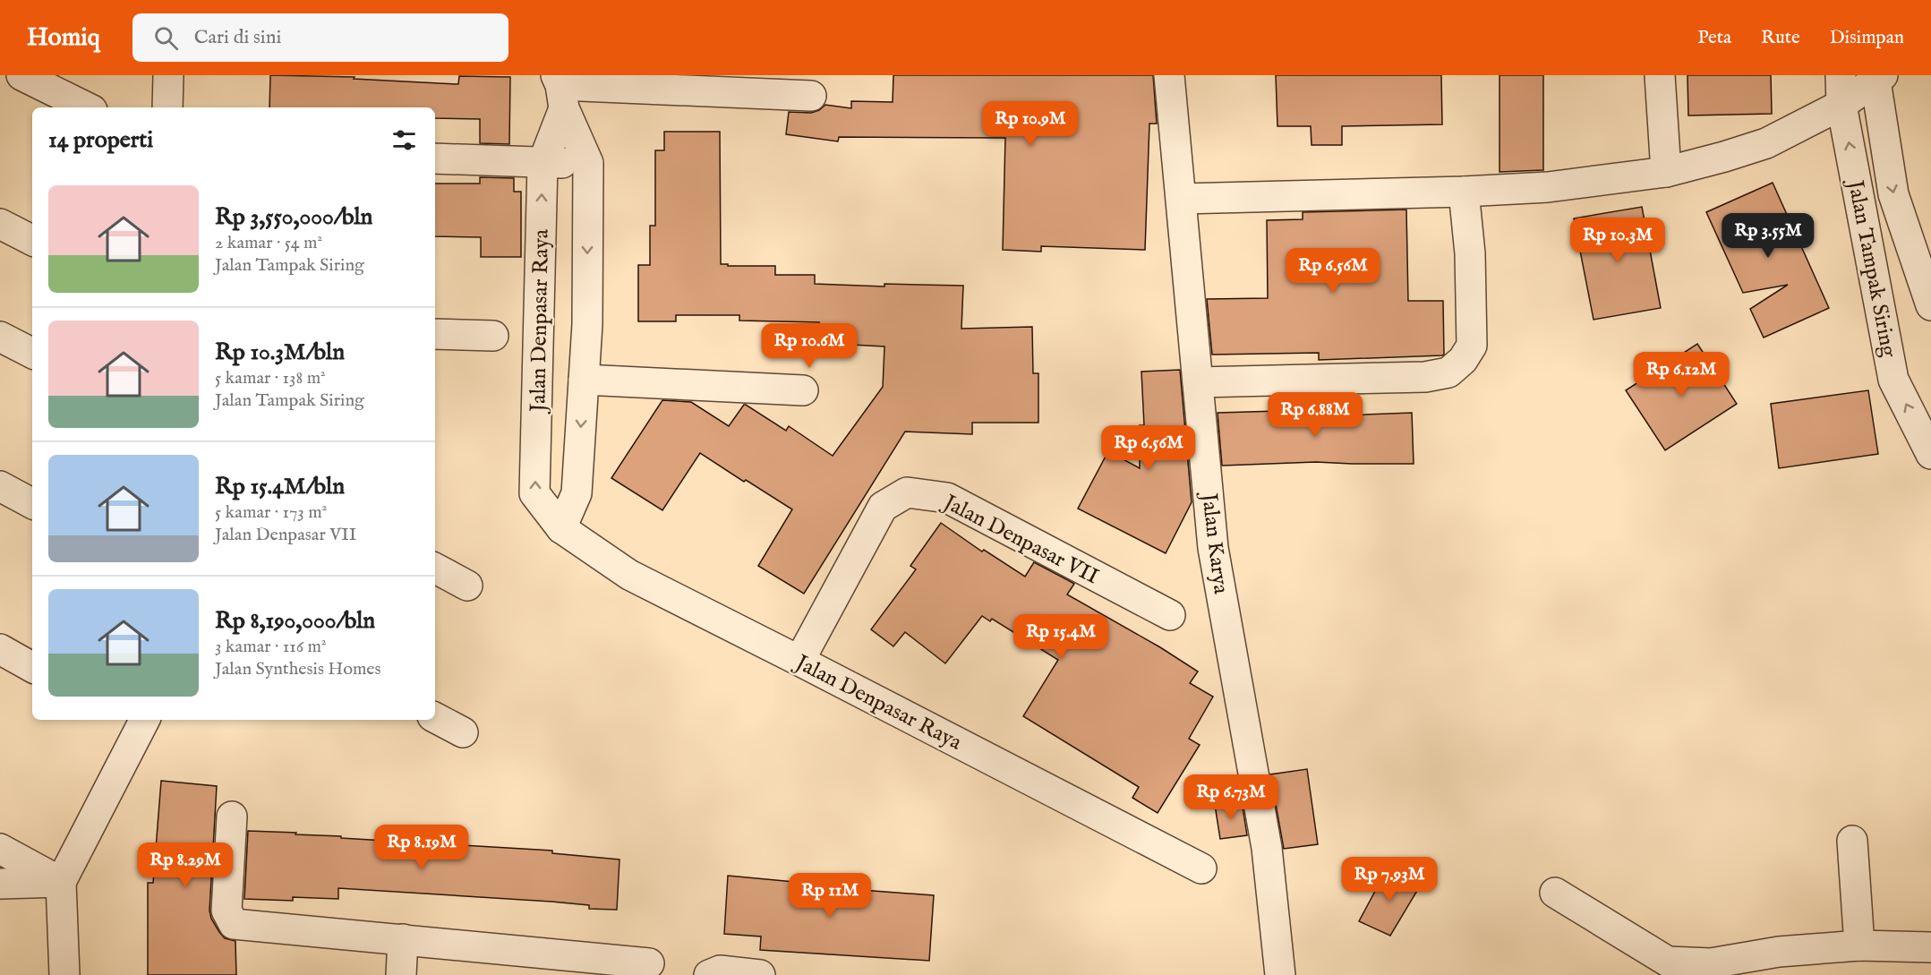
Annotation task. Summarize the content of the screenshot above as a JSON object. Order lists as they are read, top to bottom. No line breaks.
{"streets":{"street":["Jalan Tampak Siring","Jalan Denpasar Raya","Jalan Denpasar VII","Jalan Karya"]},"crossings":[["Jalan Denpasar Raya","Jalan Denpasar VII"]],"page":{"header":"Homiq","search":"Cari di sini","nav":["Peta","Rute","Disimpan"],"price":["Rp 10.9M","Rp 3.55M","Rp 10.3M","Rp 6.56M","Rp 10.6M","Rp 6.12M","Rp 6.88M","Rp 6.56M","Rp 15.4M","Rp 6.73M","Rp 8.19M","Rp 8.29M","Rp 7.93M","Rp 11M"],"heading":"14 properti","list":[{"name":"Rp 3,550,000/bln","note":"2 kamar · 54 m² · Jalan Tampak Siring"},{"name":"Rp 10.3M/bln","note":"5 kamar · 138 m² · Jalan Tampak Siring"},{"name":"Rp 15.4M/bln","note":"5 kamar · 173 m² · Jalan Denpasar VII"},{"name":"Rp 8,190,000/bln","note":"3 kamar · 116 m² · Jalan Synthesis Homes"}]}}
